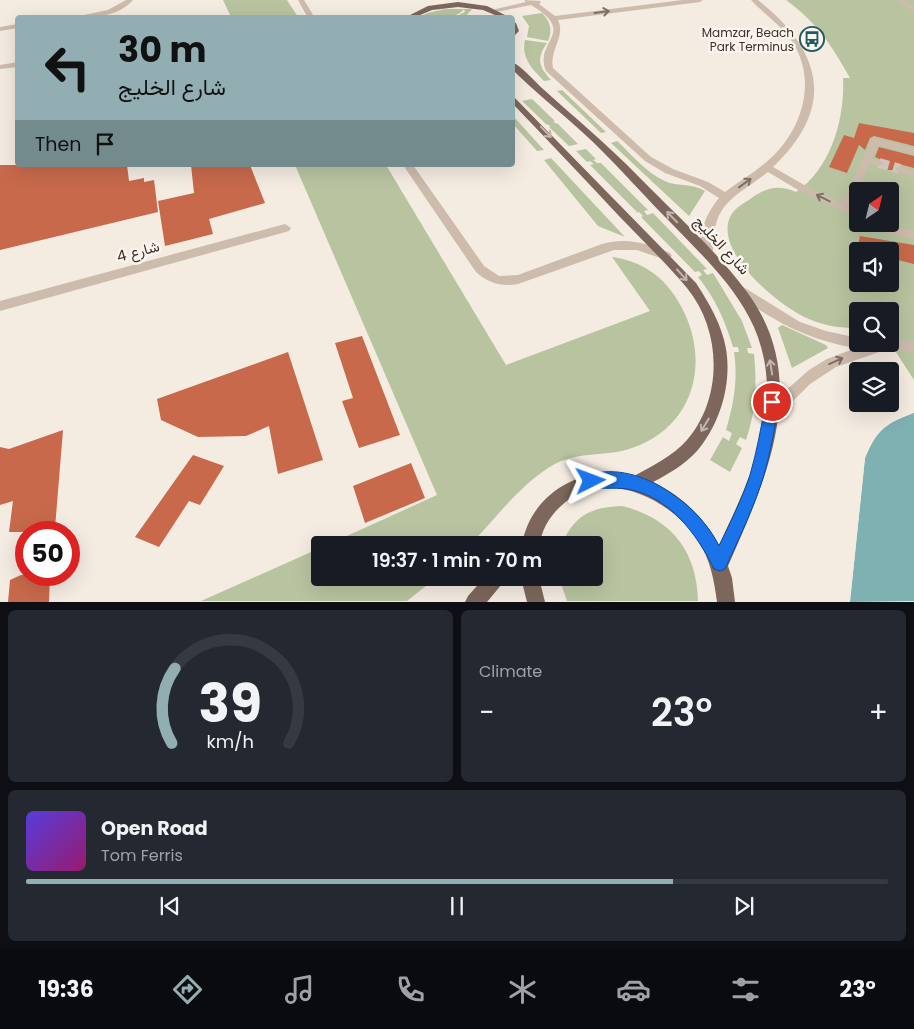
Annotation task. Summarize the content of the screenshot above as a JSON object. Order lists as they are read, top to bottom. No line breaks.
{"streets":{"main road":["شارع الخليج"],"street":["شارع 4"]},"places":{"bus stop":["Mamzar, Beach Park Terminus"]},"north":"top right","page":{"turn":["30 m","شارع الخليج"],"then":"Then","limit":"50","trip":"19:37 · 1 min · 70 m","tile":"Climate","heat":["−","23°","+"],"song":["Open Road","Tom Ferris"],"tabs":["19:36","23°"],"gauge":["39","km/h"]}}
